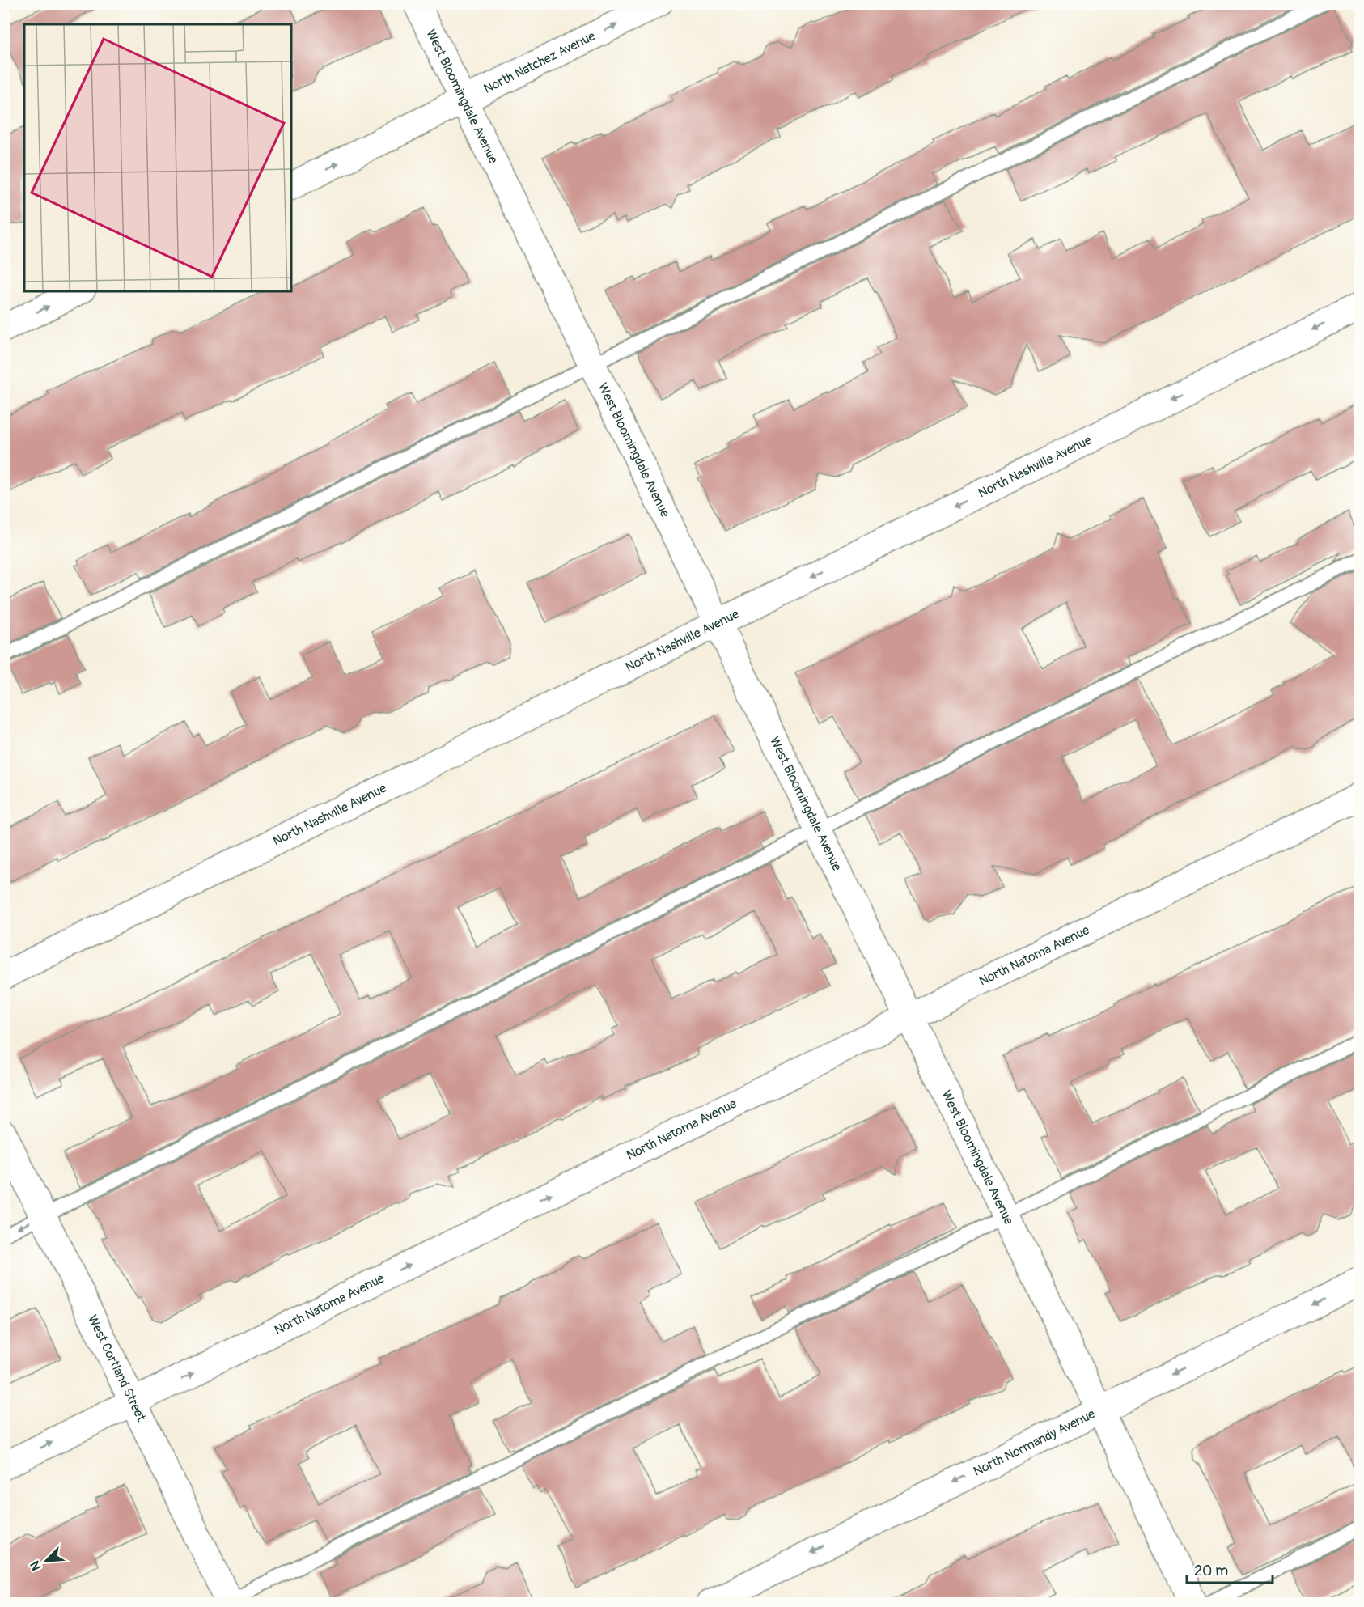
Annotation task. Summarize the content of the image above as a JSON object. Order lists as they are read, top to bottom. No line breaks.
{"streets":{"street":["North Natchez Avenue","West Bloomingdale Avenue","North Nashville Avenue","North Natoma Avenue","West Cortland Street","North Normandy Avenue"]},"crossings":[["North Natchez Avenue","West Bloomingdale Avenue"],["West Bloomingdale Avenue","North Nashville Avenue"],["West Bloomingdale Avenue","North Natoma Avenue"],["West Bloomingdale Avenue","North Normandy Avenue"],["North Natoma Avenue","West Cortland Street"]],"one_way":["North Natchez Avenue","North Nashville Avenue","North Natoma Avenue","North Normandy Avenue"],"scale_bar":"20 m","north":"bottom left"}
